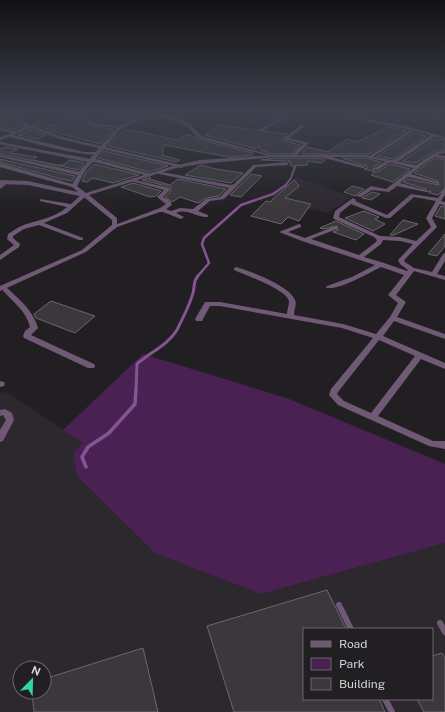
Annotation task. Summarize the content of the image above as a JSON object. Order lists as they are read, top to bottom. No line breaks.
{"legend":["Road","Park","Building"],"north":"top right"}
